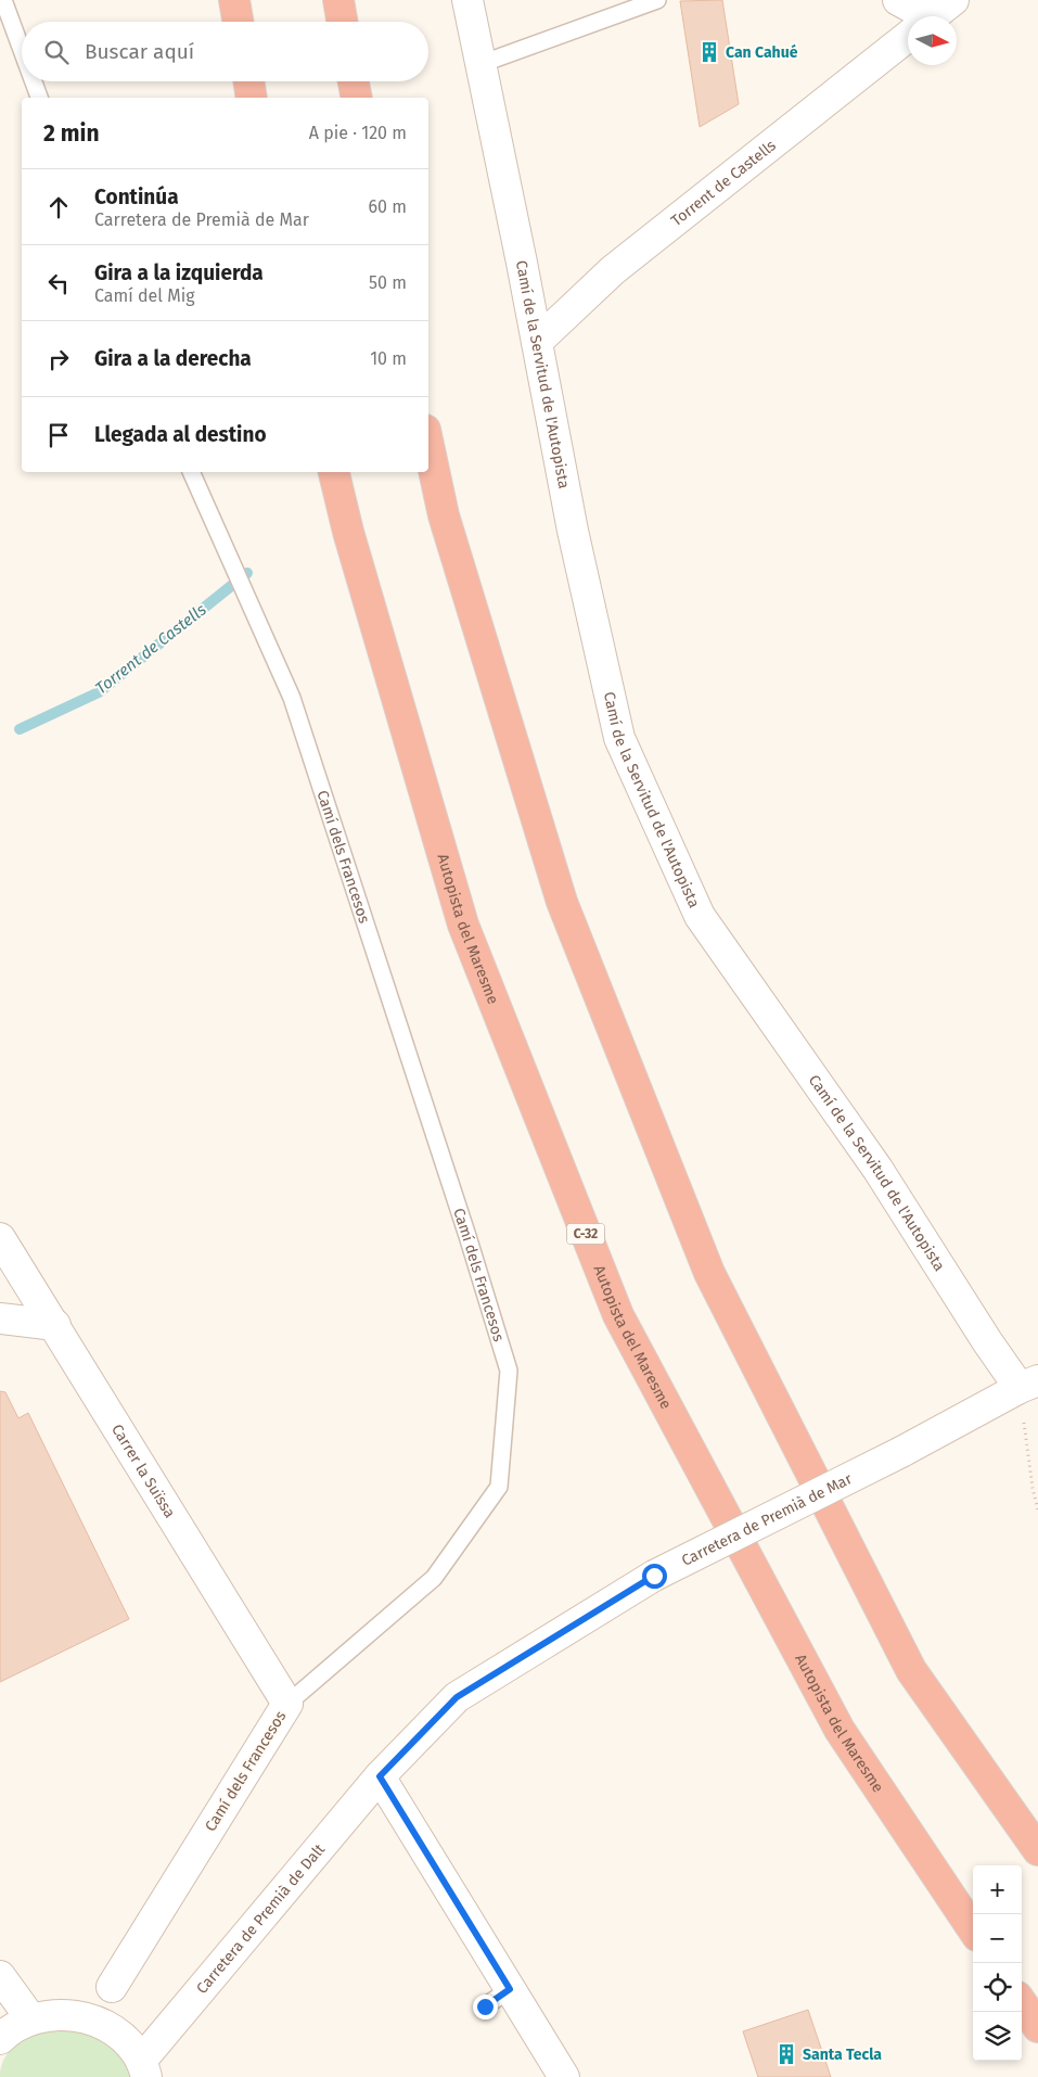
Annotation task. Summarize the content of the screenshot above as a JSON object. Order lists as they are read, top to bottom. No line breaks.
{"streets":{"highway":["Autopista del Maresme","C-32"],"street":["Torrent de Castells","Camí de la Servitud de l'Autopista","Camí dels Francesos","Carrer la Suïssa","Carretera de Premià de Mar","Carretera de Premià de Dalt"]},"crossings":[["Torrent de Castells","Camí de la Servitud de l'Autopista"],["Camí de la Servitud de l'Autopista","Carretera de Premià de Mar"],["Camí dels Francesos","Carrer la Suïssa"],["Carretera de Premià de Mar","Carretera de Premià de Dalt"]],"water":["Torrent de Castells"],"places":{"building":["Can Cahué","Santa Tecla"]},"north":"right","page":{"search":"Buscar aquí","heading":["2 min","A pie · 120 m"],"list":[["Continúa","Carretera de Premià de Mar","60 m"],["Gira a la izquierda","Camí del Mig","50 m"],["Gira a la derecha","10 m"],"Llegada al destino"],"map_buttons":["+","−"]}}
